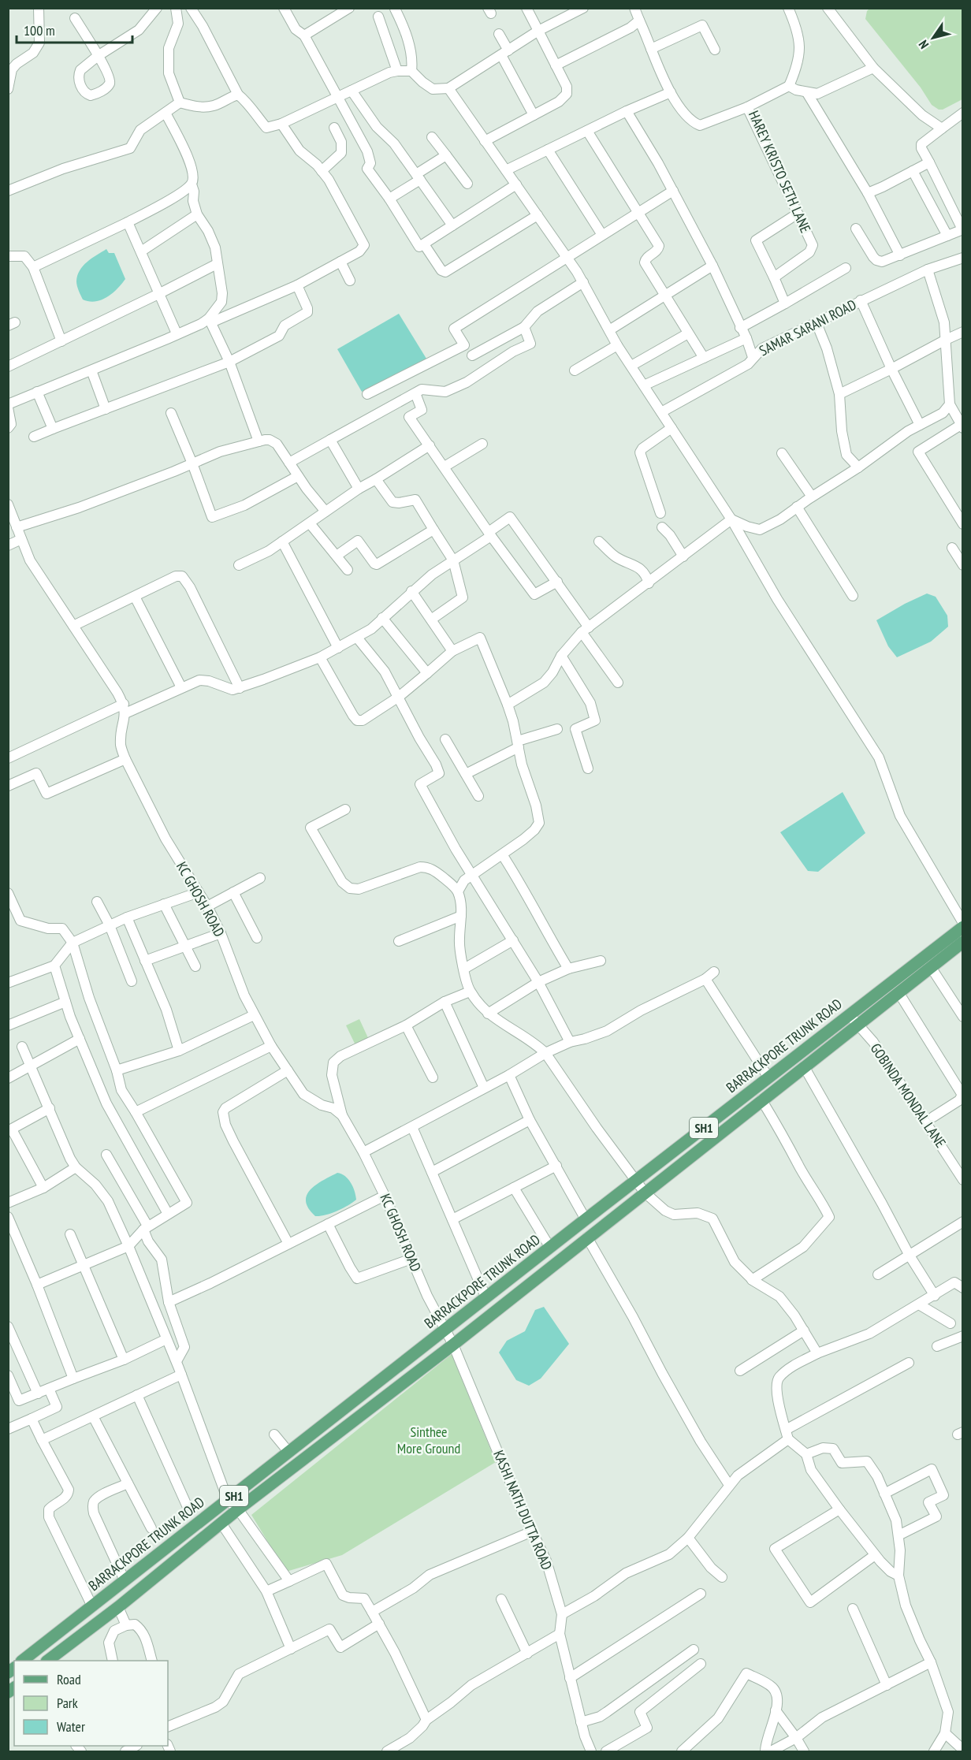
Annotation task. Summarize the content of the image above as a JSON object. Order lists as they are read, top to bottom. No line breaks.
{"streets":{"main road":["BARRACKPORE TRUNK ROAD","SH1"],"street":["HAREY KRISTO SETH LANE","SAMAR SARANI ROAD","KC GHOSH ROAD","GOBINDA MONDAL LANE","KASHI NATH DUTTA ROAD"]},"crossings":[["KC GHOSH ROAD","BARRACKPORE TRUNK ROAD"],["KC GHOSH ROAD","KASHI NATH DUTTA ROAD"],["BARRACKPORE TRUNK ROAD","GOBINDA MONDAL LANE"],["BARRACKPORE TRUNK ROAD","KASHI NATH DUTTA ROAD"]],"parks":["Sinthee More Ground"],"legend":["Road","Park","Water"],"scale_bar":"100 m","north":"bottom left"}
